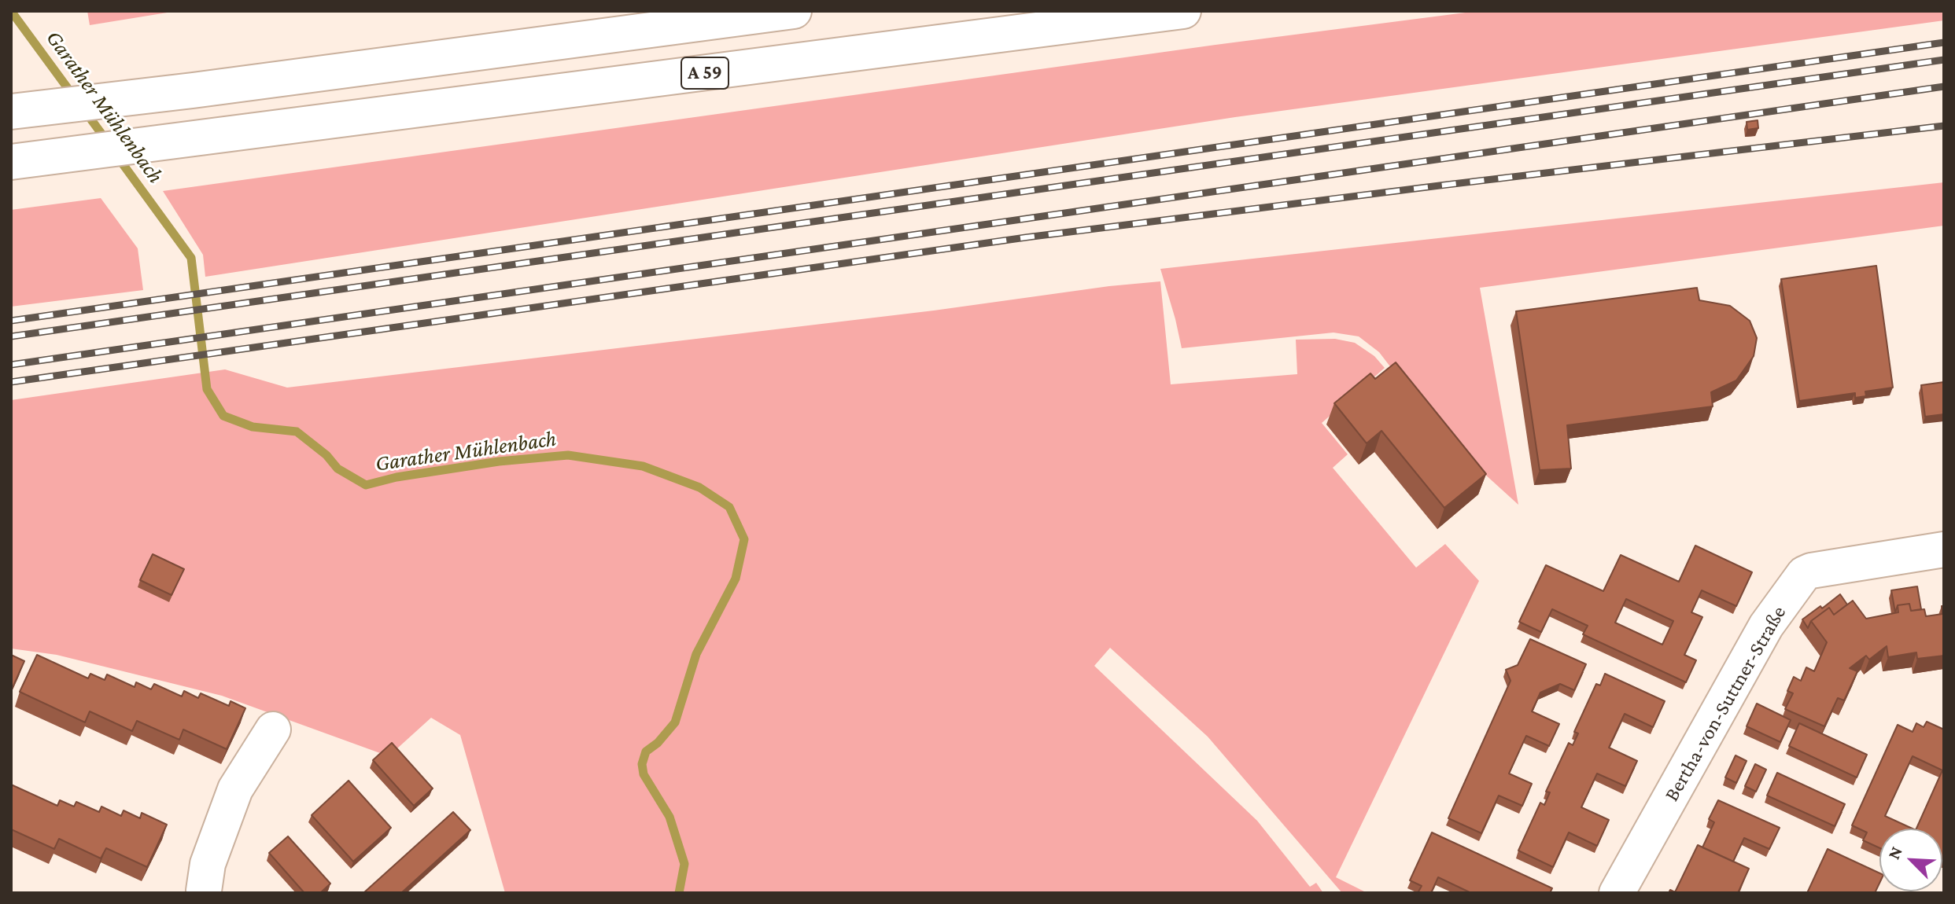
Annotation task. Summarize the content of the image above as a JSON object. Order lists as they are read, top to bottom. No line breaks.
{"streets":{"main road":["A 59","Bertha-von-Suttner-Straße"]},"water":["Garather Mühlenbach"],"north":"top left"}
